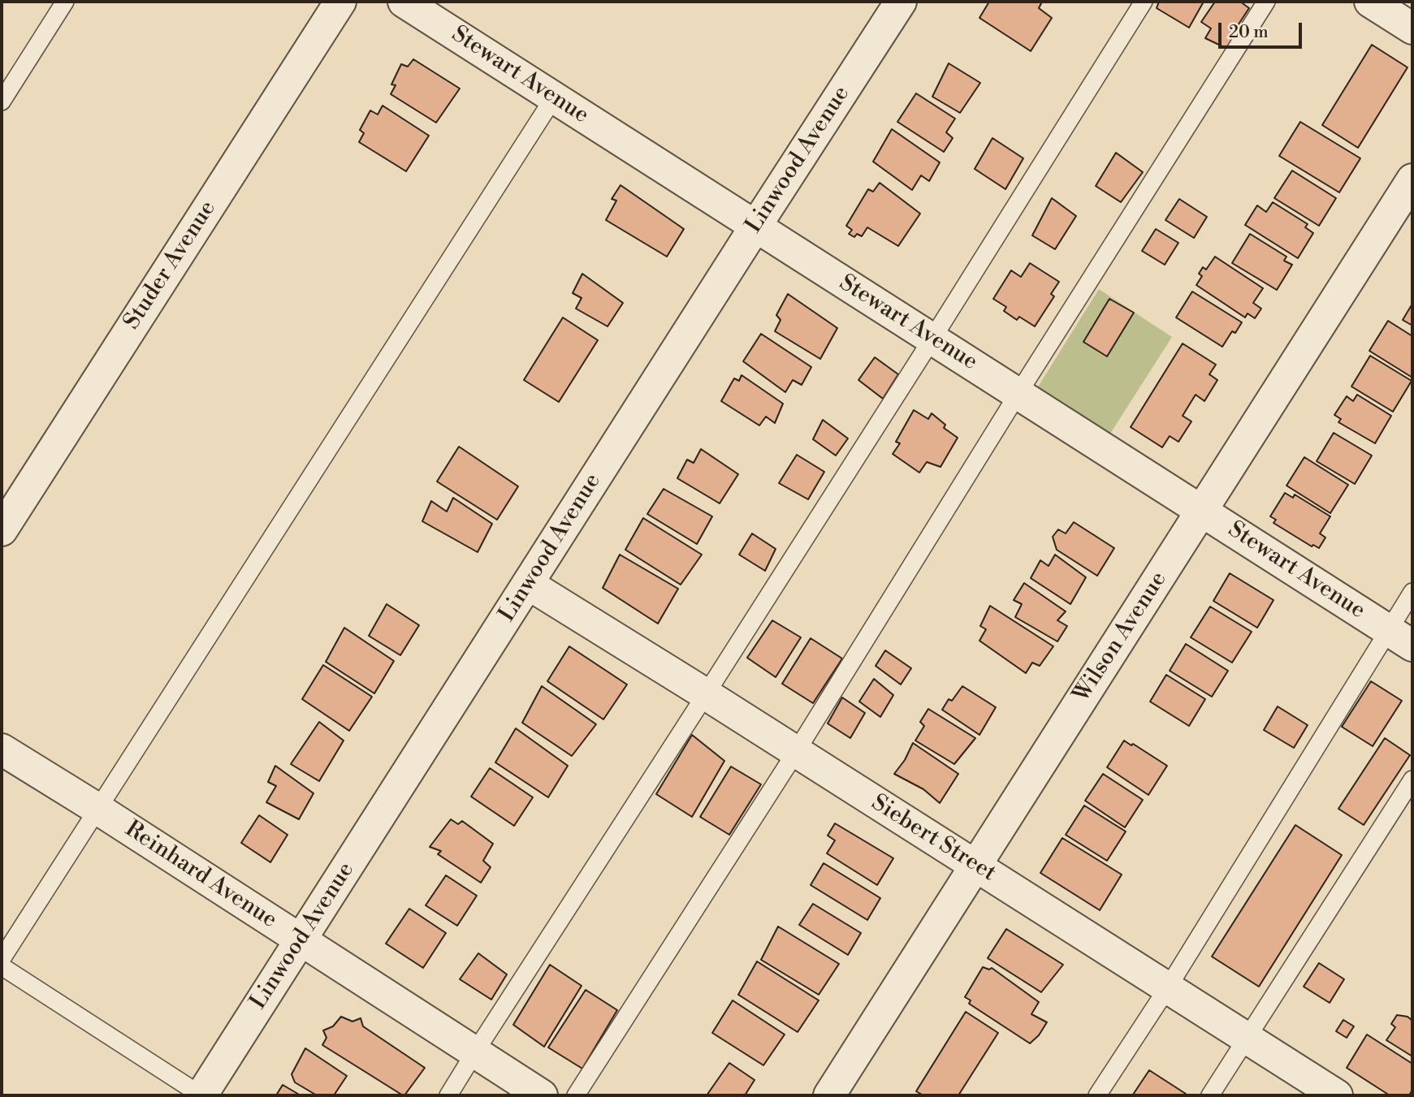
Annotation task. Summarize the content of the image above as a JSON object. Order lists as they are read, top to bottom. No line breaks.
{"streets":{"street":["Stewart Avenue","Linwood Avenue","Studer Avenue","Wilson Avenue","Siebert Street","Reinhard Avenue"]},"crossings":[["Stewart Avenue","Linwood Avenue"],["Stewart Avenue","Wilson Avenue"],["Linwood Avenue","Siebert Street"],["Linwood Avenue","Reinhard Avenue"],["Wilson Avenue","Siebert Street"]],"scale_bar":"20 m"}
